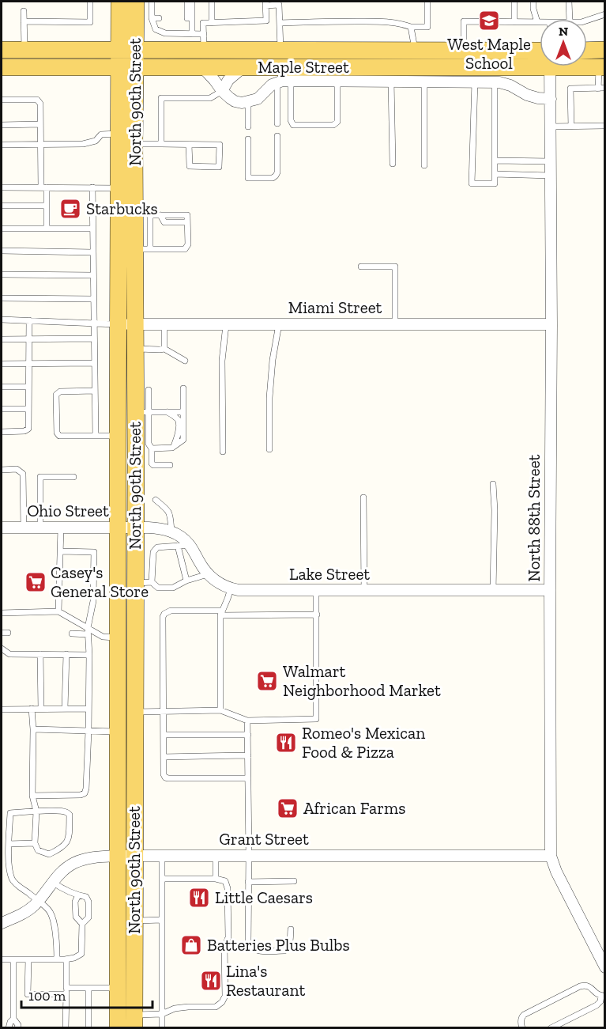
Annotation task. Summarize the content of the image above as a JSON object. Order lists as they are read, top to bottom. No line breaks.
{"streets":{"main road":["Maple Street","North 90th Street"],"street":["Miami Street","Ohio Street","North 88th Street","Lake Street","Grant Street"]},"crossings":[["Maple Street","North 90th Street"],["North 90th Street","Miami Street"],["North 90th Street","Ohio Street"],["North 90th Street","Lake Street"],["North 90th Street","Grant Street"],["Miami Street","North 88th Street"],["Ohio Street","Lake Street"],["North 88th Street","Lake Street"],["North 88th Street","Grant Street"]],"places":{"school or university":["West Maple School"],"cafe":["Starbucks"],"supermarket":["Casey's General Store","Walmart Neighborhood Market","African Farms"],"restaurant":["Romeo's Mexican Food & Pizza","Little Caesars","Lina's Restaurant"],"shop":["Batteries Plus Bulbs"]},"scale_bar":"100 m","north":"top"}
